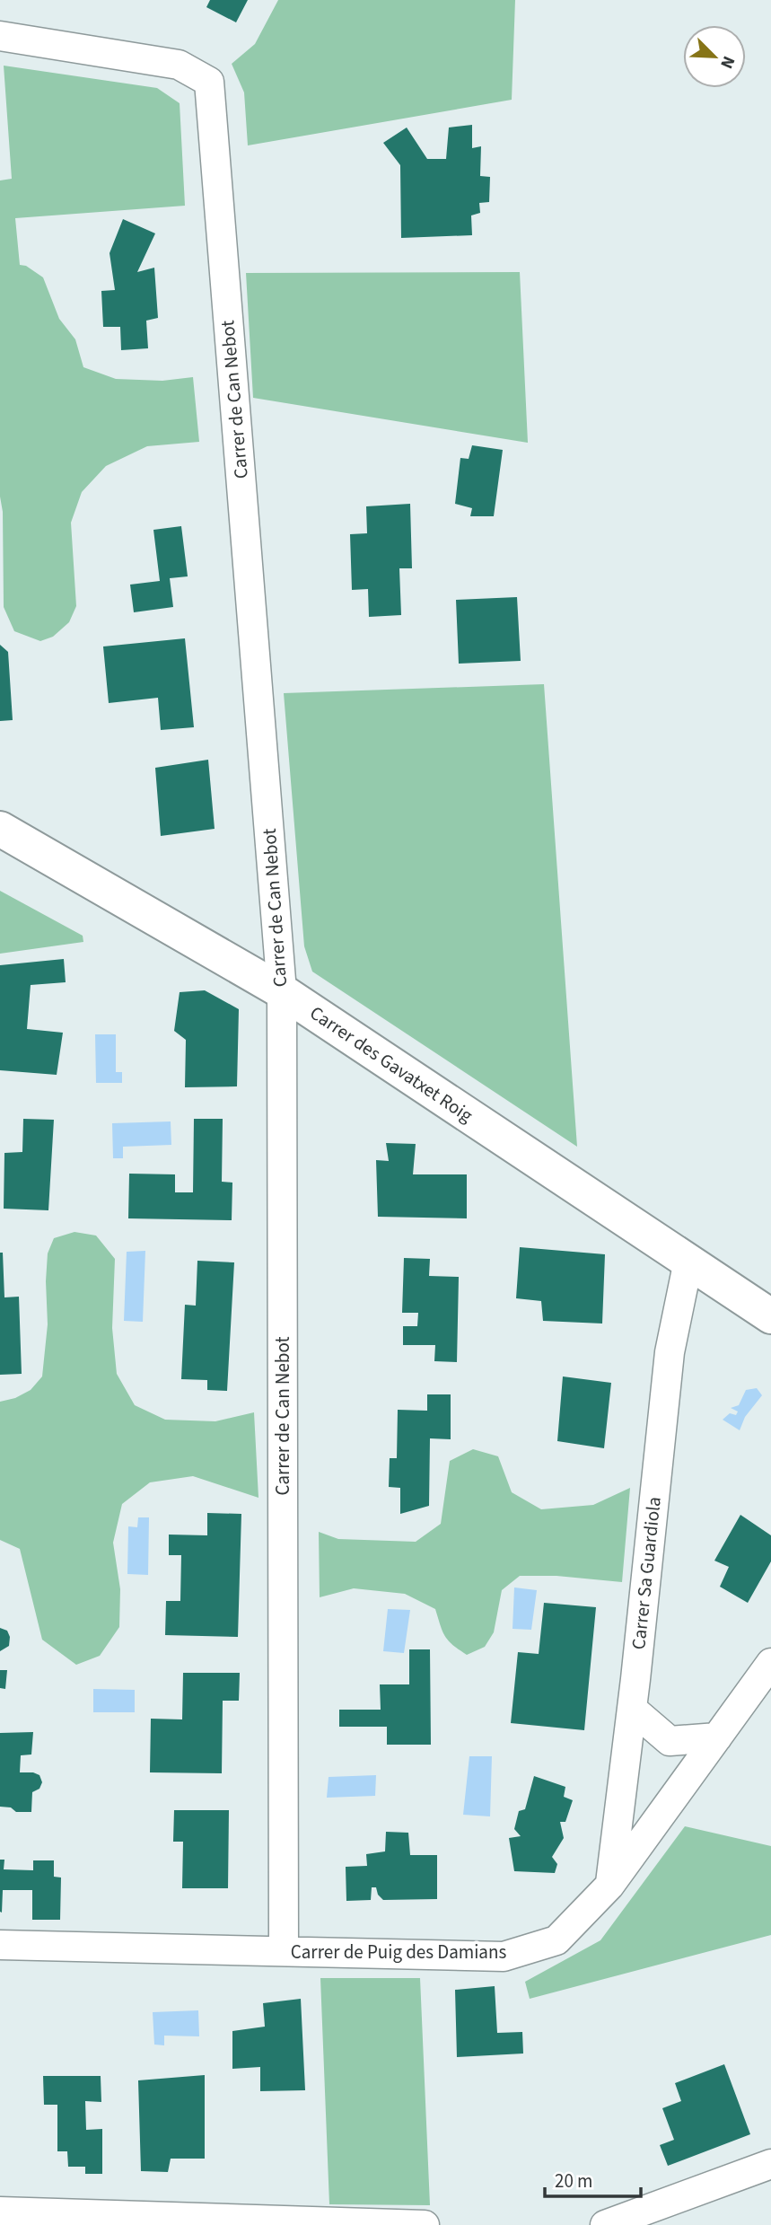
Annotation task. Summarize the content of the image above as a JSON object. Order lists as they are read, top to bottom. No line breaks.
{"streets":{"street":["Carrer de Can Nebot","Carrer des Gavatxet Roig","Carrer Sa Guardiola","Carrer de Puig des Damians"]},"crossings":[["Carrer de Can Nebot","Carrer des Gavatxet Roig"],["Carrer de Can Nebot","Carrer de Puig des Damians"],["Carrer des Gavatxet Roig","Carrer Sa Guardiola"],["Carrer Sa Guardiola","Carrer de Puig des Damians"]],"scale_bar":"20 m","north":"bottom right"}
